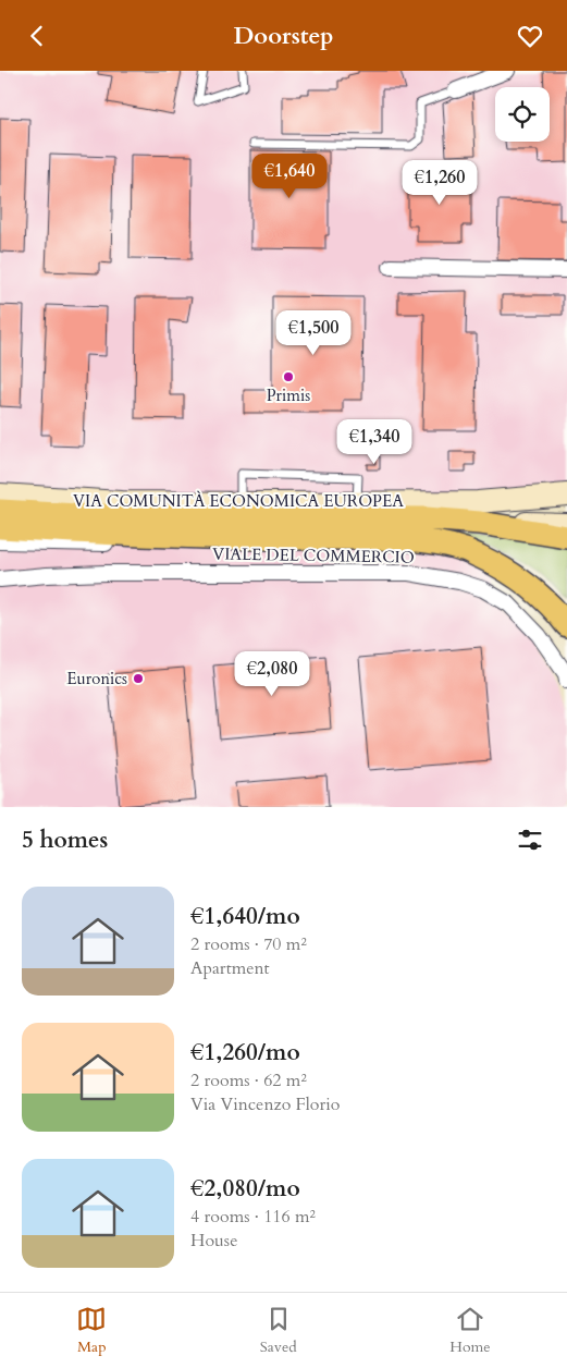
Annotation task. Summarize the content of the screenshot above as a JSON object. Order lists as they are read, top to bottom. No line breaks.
{"streets":{"street":["VIA COMUNITÀ ECONOMICA EUROPEA","VIALE DEL COMMERCIO"]},"places":["Primis","Euronics"],"page":{"header":"Doorstep","price":["€1,640","€1,260","€1,500","€1,340","€2,080"],"heading":"5 homes","list":[{"name":"€1,640/mo","note":"2 rooms · 70 m² · Apartment"},{"name":"€1,260/mo","note":"2 rooms · 62 m² · Via Vincenzo Florio"},{"name":"€2,080/mo","note":"4 rooms · 116 m² · House"}],"tabs":["Map","Saved","Home"]}}
